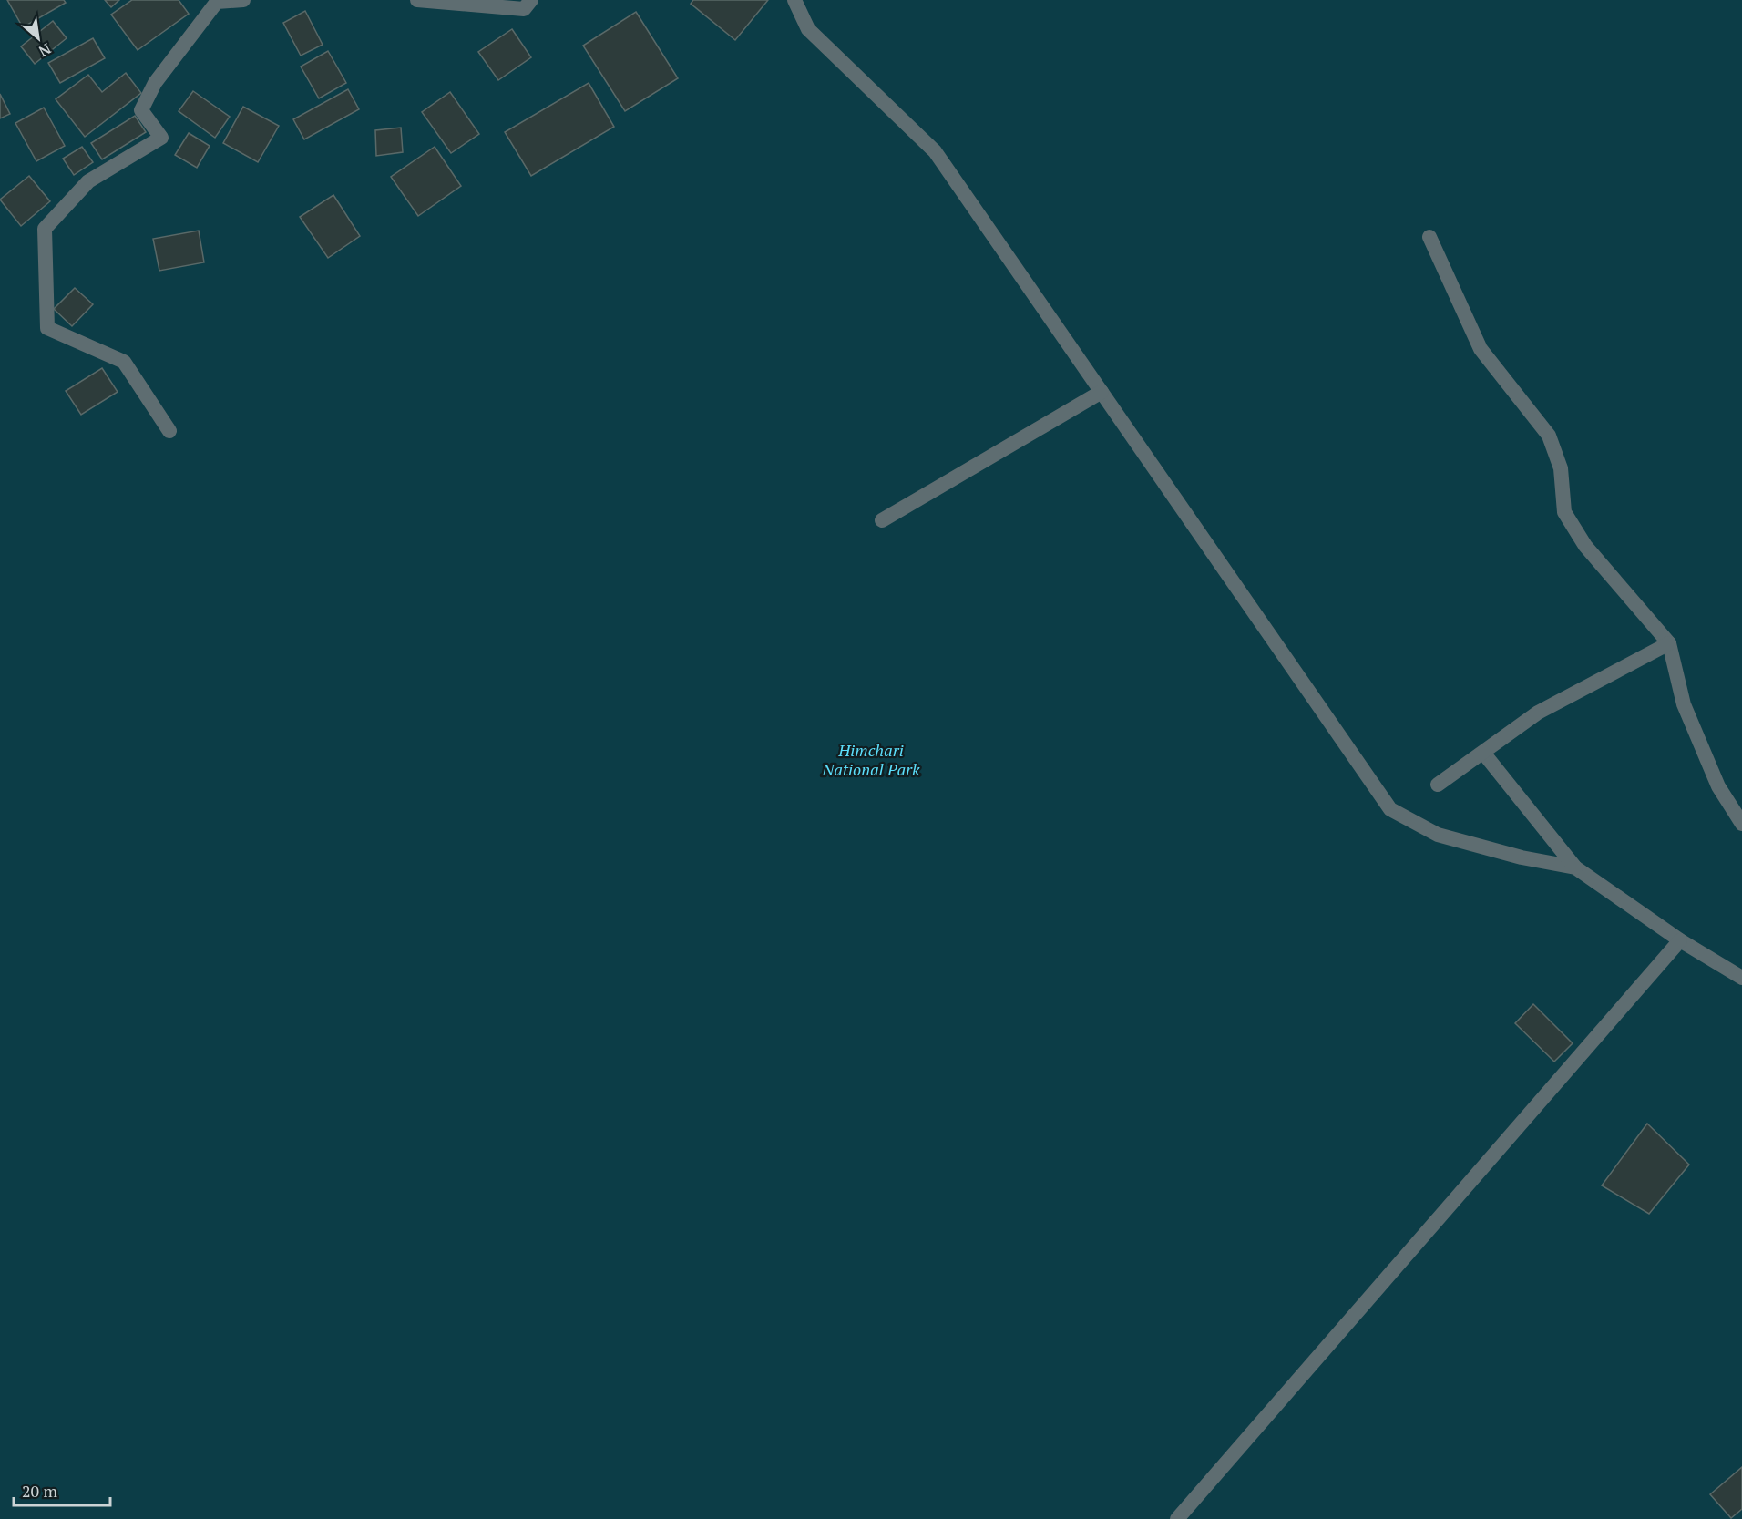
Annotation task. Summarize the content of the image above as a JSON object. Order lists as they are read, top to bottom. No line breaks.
{"parks":["Himchari National Park"],"scale_bar":"20 m","north":"bottom right"}
